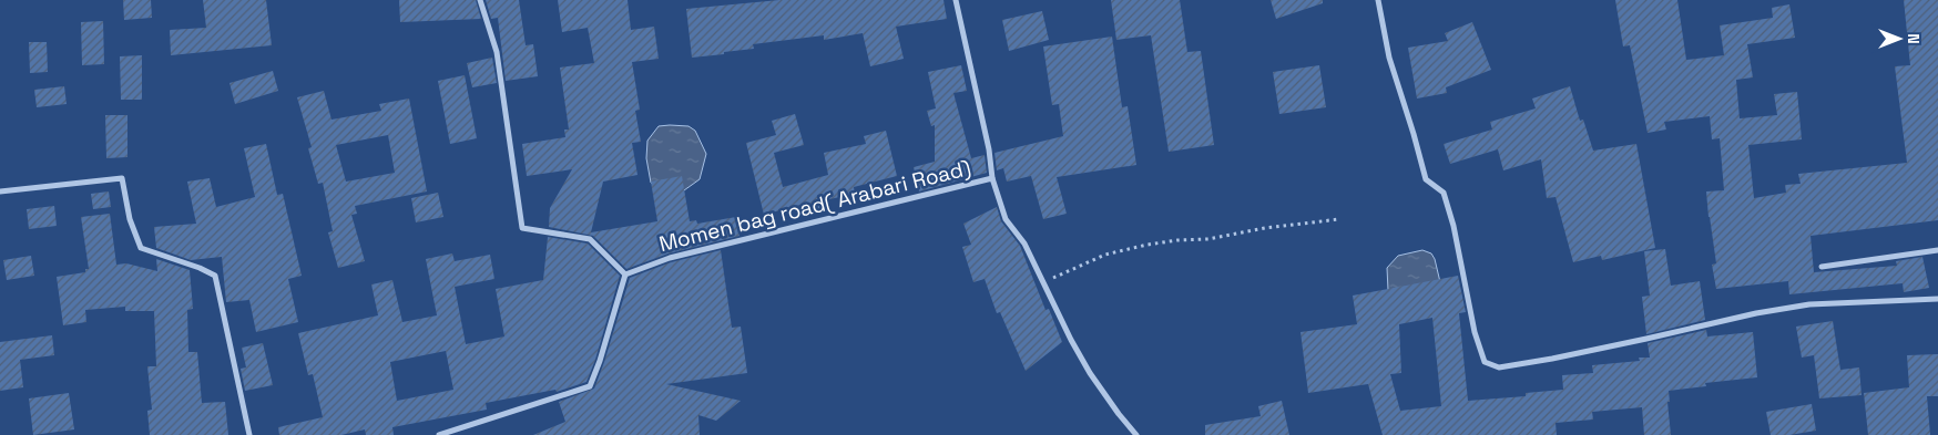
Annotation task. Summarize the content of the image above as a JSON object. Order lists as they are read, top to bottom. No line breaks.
{"streets":{"street":["Momen bag road( Arabari Road)"]},"north":"right"}
